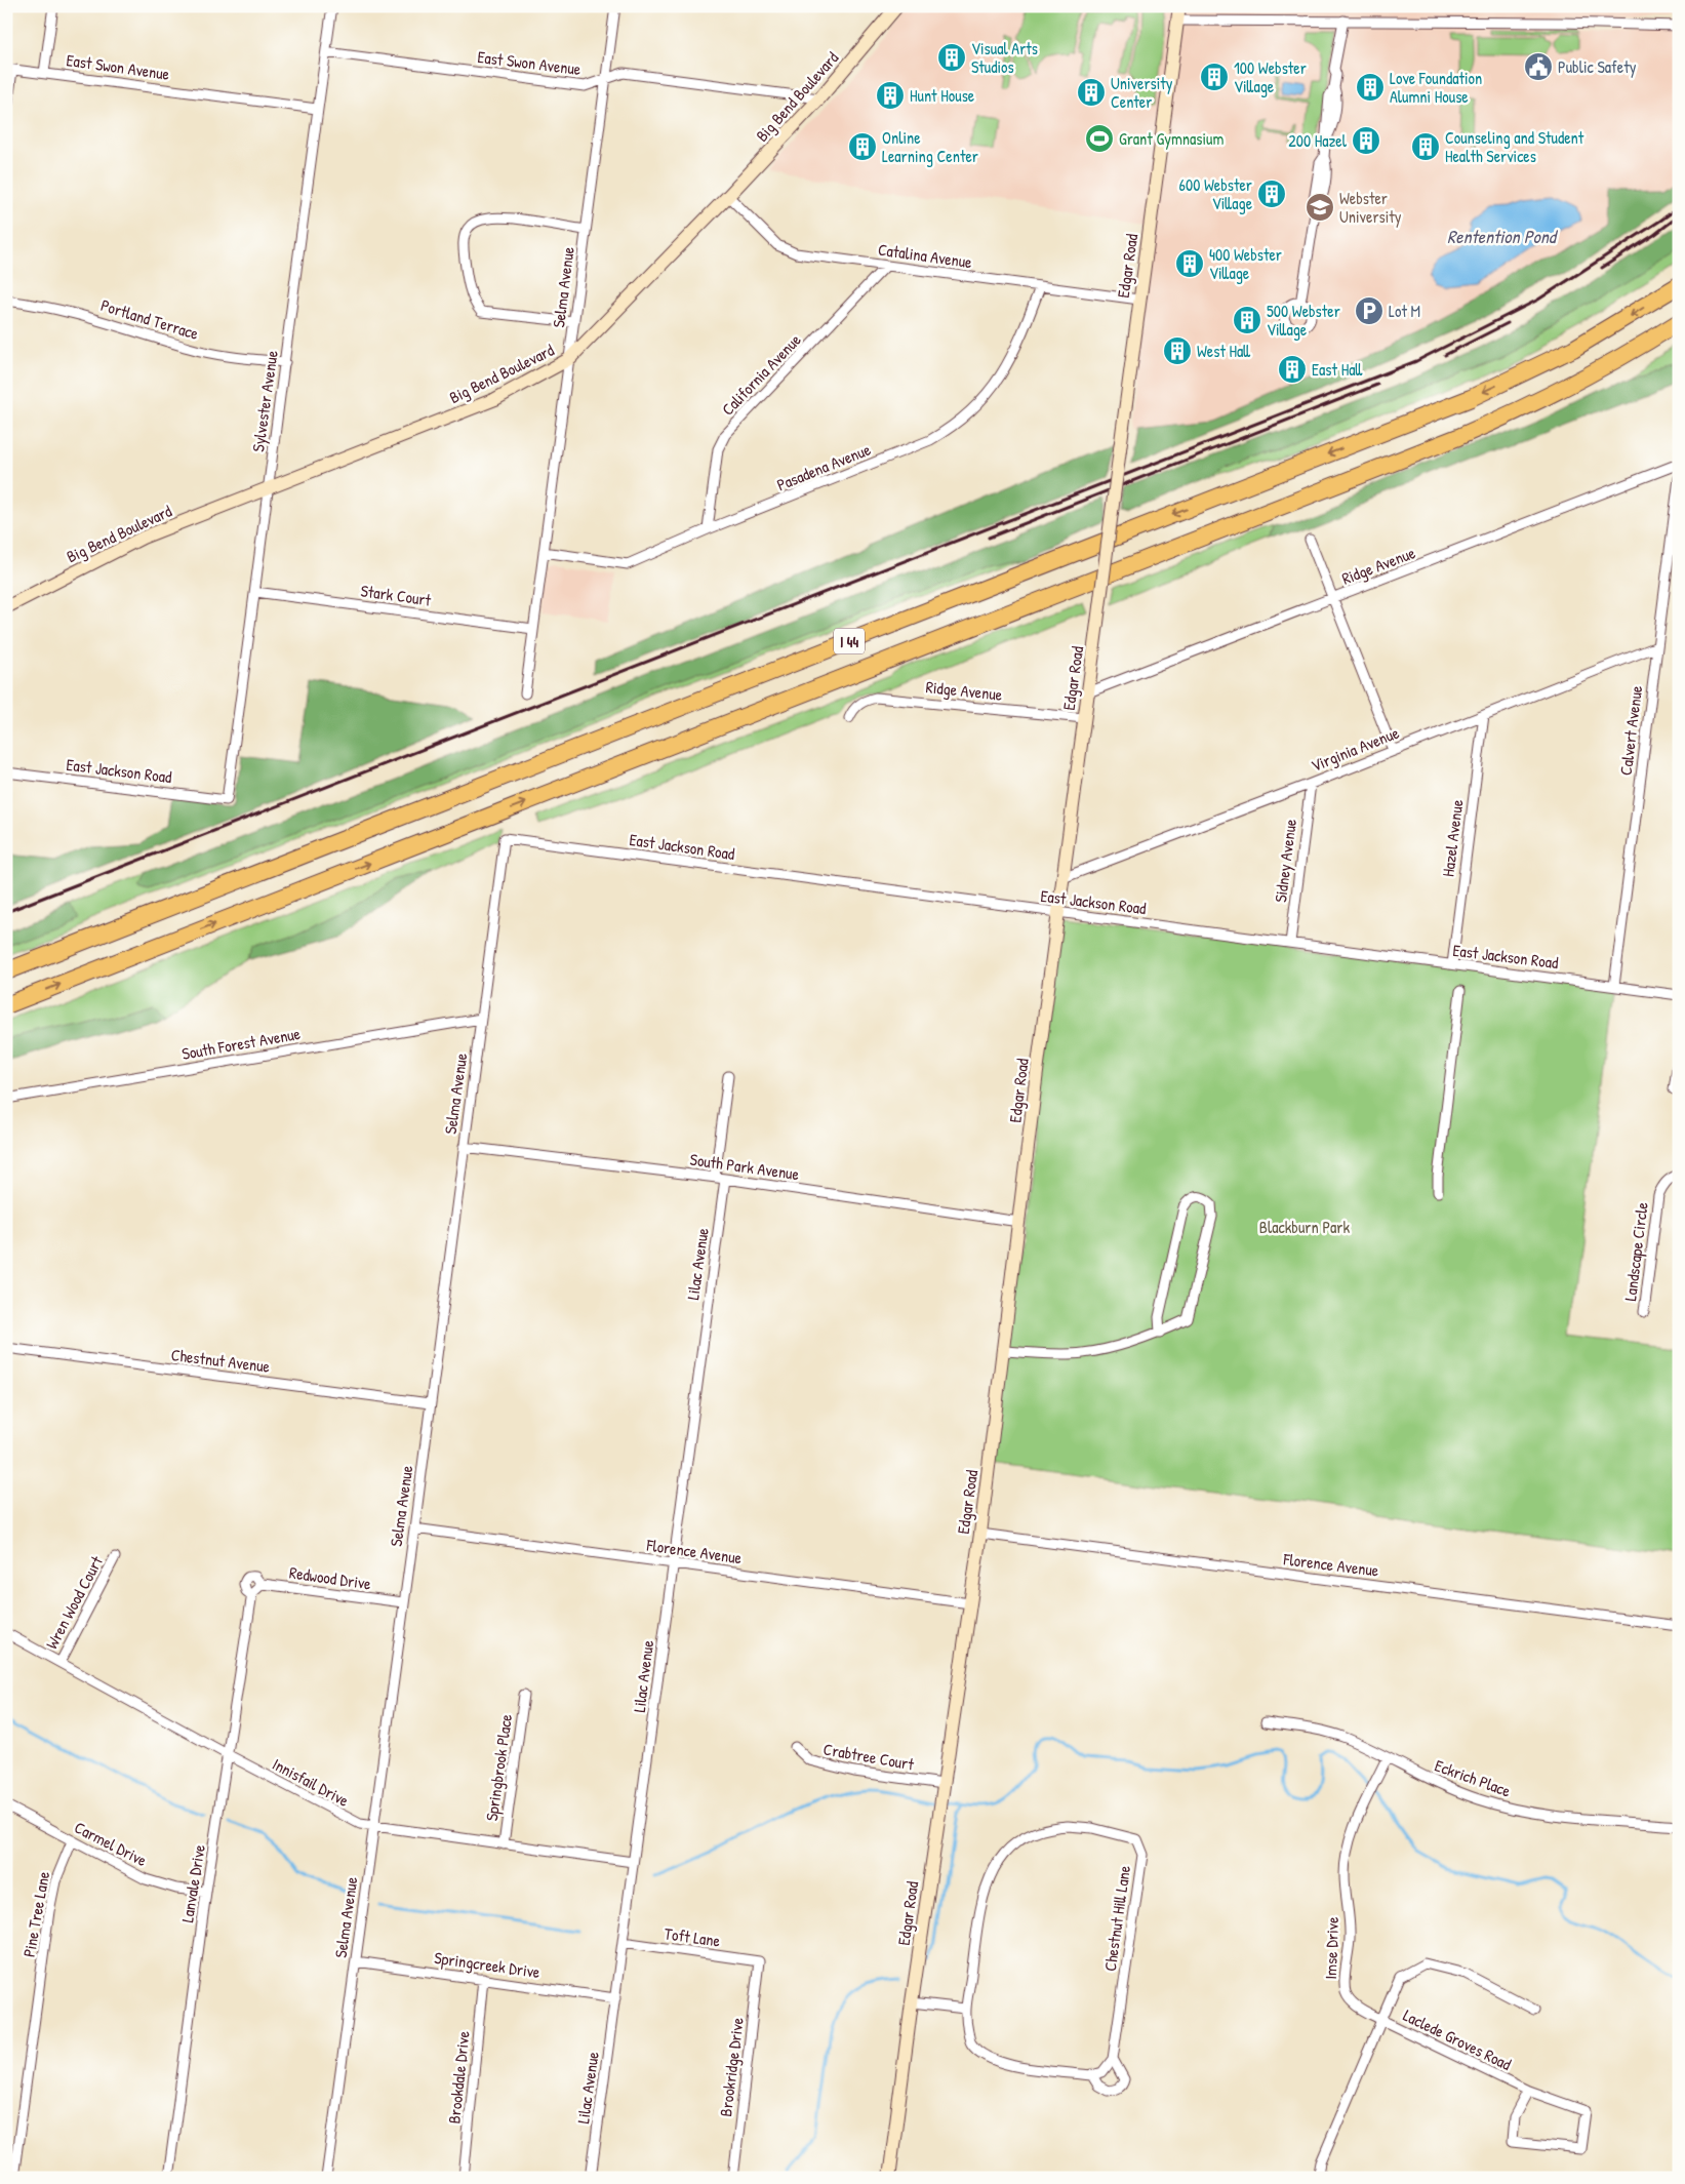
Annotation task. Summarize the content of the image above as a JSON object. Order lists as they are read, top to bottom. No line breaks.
{"streets":{"highway":["I 44"],"street":["East Swon Avenue","Big Bend Boulevard","Catalina Avenue","Edgar Road","Selma Avenue","Portland Terrace","California Avenue","Sylvester Avenue","Pasadena Avenue","Ridge Avenue","Stark Court","Calvert Avenue","Virginia Avenue","East Jackson Road","Hazel Avenue","Sidney Avenue","South Forest Avenue","South Park Avenue","Landscape Circle","Lilac Avenue","Chestnut Avenue","Florence Avenue","Redwood Drive","Wren Wood Court","Crabtree Court","Springbrook Place","Eckrich Place","Innisfail Drive","Carmel Drive","Lanvale Drive","Pine Tree Lane","Chestnut Hill Lane","Toft Lane","Imse Drive","Springcreek Drive","Laclede Groves Road","Brookridge Drive","Brookdale Drive"]},"crossings":[["East Swon Avenue","Big Bend Boulevard"],["East Swon Avenue","Selma Avenue"],["East Swon Avenue","Sylvester Avenue"],["Big Bend Boulevard","Catalina Avenue"],["Big Bend Boulevard","Selma Avenue"],["Big Bend Boulevard","Sylvester Avenue"],["Catalina Avenue","Edgar Road"],["Catalina Avenue","California Avenue"],["Catalina Avenue","Pasadena Avenue"],["Edgar Road","Ridge Avenue"],["Edgar Road","Virginia Avenue"],["Edgar Road","East Jackson Road"],["Edgar Road","South Park Avenue"],["Edgar Road","Florence Avenue"],["Edgar Road","Crabtree Court"],["Selma Avenue","Pasadena Avenue"],["Selma Avenue","Stark Court"],["Selma Avenue","East Jackson Road"],["Selma Avenue","South Forest Avenue"],["Selma Avenue","South Park Avenue"],["Selma Avenue","Chestnut Avenue"],["Selma Avenue","Florence Avenue"],["Selma Avenue","Redwood Drive"],["Selma Avenue","Innisfail Drive"],["Selma Avenue","Springcreek Drive"],["Portland Terrace","Sylvester Avenue"],["California Avenue","Pasadena Avenue"],["Sylvester Avenue","Stark Court"],["Sylvester Avenue","East Jackson Road"],["Calvert Avenue","Virginia Avenue"],["Calvert Avenue","East Jackson Road"],["Virginia Avenue","Hazel Avenue"],["Virginia Avenue","Sidney Avenue"],["East Jackson Road","Hazel Avenue"],["East Jackson Road","Sidney Avenue"],["South Park Avenue","Lilac Avenue"],["Lilac Avenue","Florence Avenue"],["Lilac Avenue","Innisfail Drive"],["Lilac Avenue","Toft Lane"],["Lilac Avenue","Springcreek Drive"],["Redwood Drive","Lanvale Drive"],["Wren Wood Court","Innisfail Drive"],["Springbrook Place","Innisfail Drive"],["Eckrich Place","Imse Drive"],["Innisfail Drive","Lanvale Drive"],["Carmel Drive","Lanvale Drive"],["Carmel Drive","Pine Tree Lane"],["Toft Lane","Brookridge Drive"],["Imse Drive","Laclede Groves Road"],["Springcreek Drive","Brookdale Drive"]],"water":["Rentention Pond"],"parks":["Blackburn Park"],"places":{"building":["Visual Arts Studios","100 Webster Village","Love Foundation Alumni House","University Center","Hunt House","200 Hazel","Online Learning Center","Counseling and Student Health Services","600 Webster Village","400 Webster Village","500 Webster Village","West Hall","East Hall"],"public building":["Public Safety"],"sports":["Grant Gymnasium"],"school or university":["Webster University"],"parking":["Lot M"]}}
